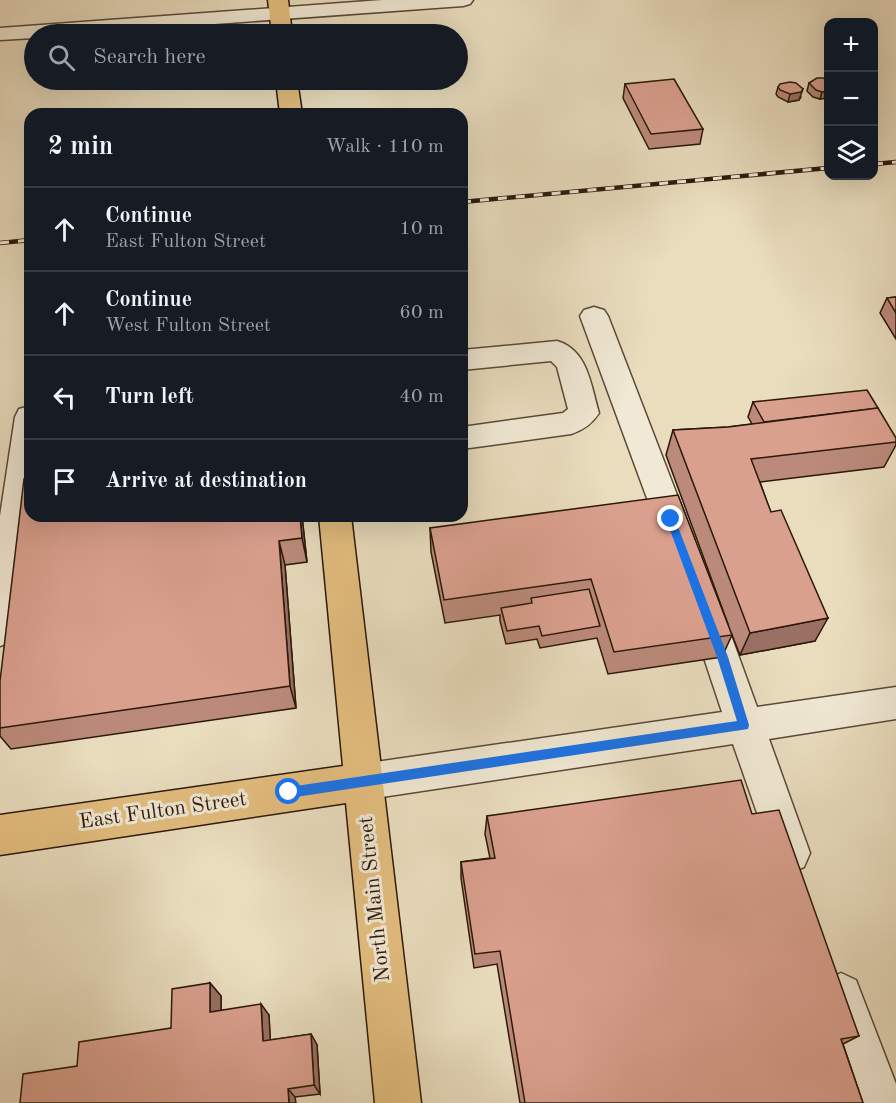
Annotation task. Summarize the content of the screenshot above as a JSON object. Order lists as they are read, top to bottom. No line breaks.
{"streets":{"main road":["East Fulton Street","North Main Street"]},"crossings":[["East Fulton Street","North Main Street"]],"page":{"map_buttons":["+","−"],"search":"Search here","heading":["2 min","Walk · 110 m"],"list":[["Continue","East Fulton Street","10 m"],["Continue","West Fulton Street","60 m"],["Turn left","40 m"],"Arrive at destination"]}}
